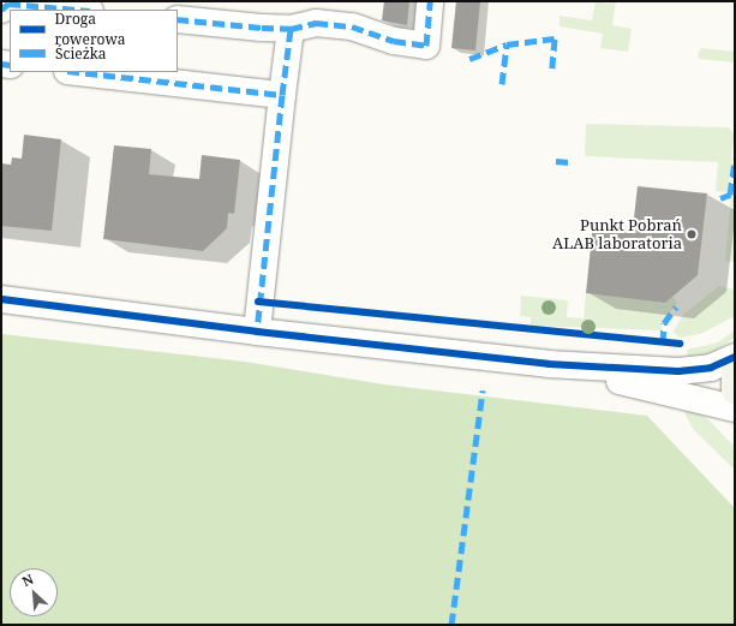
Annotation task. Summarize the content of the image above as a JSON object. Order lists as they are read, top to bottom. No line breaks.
{"places":["Punkt Pobrań ALAB laboratoria"],"legend":["Droga rowerowa","Ścieżka"],"north":"top left"}
